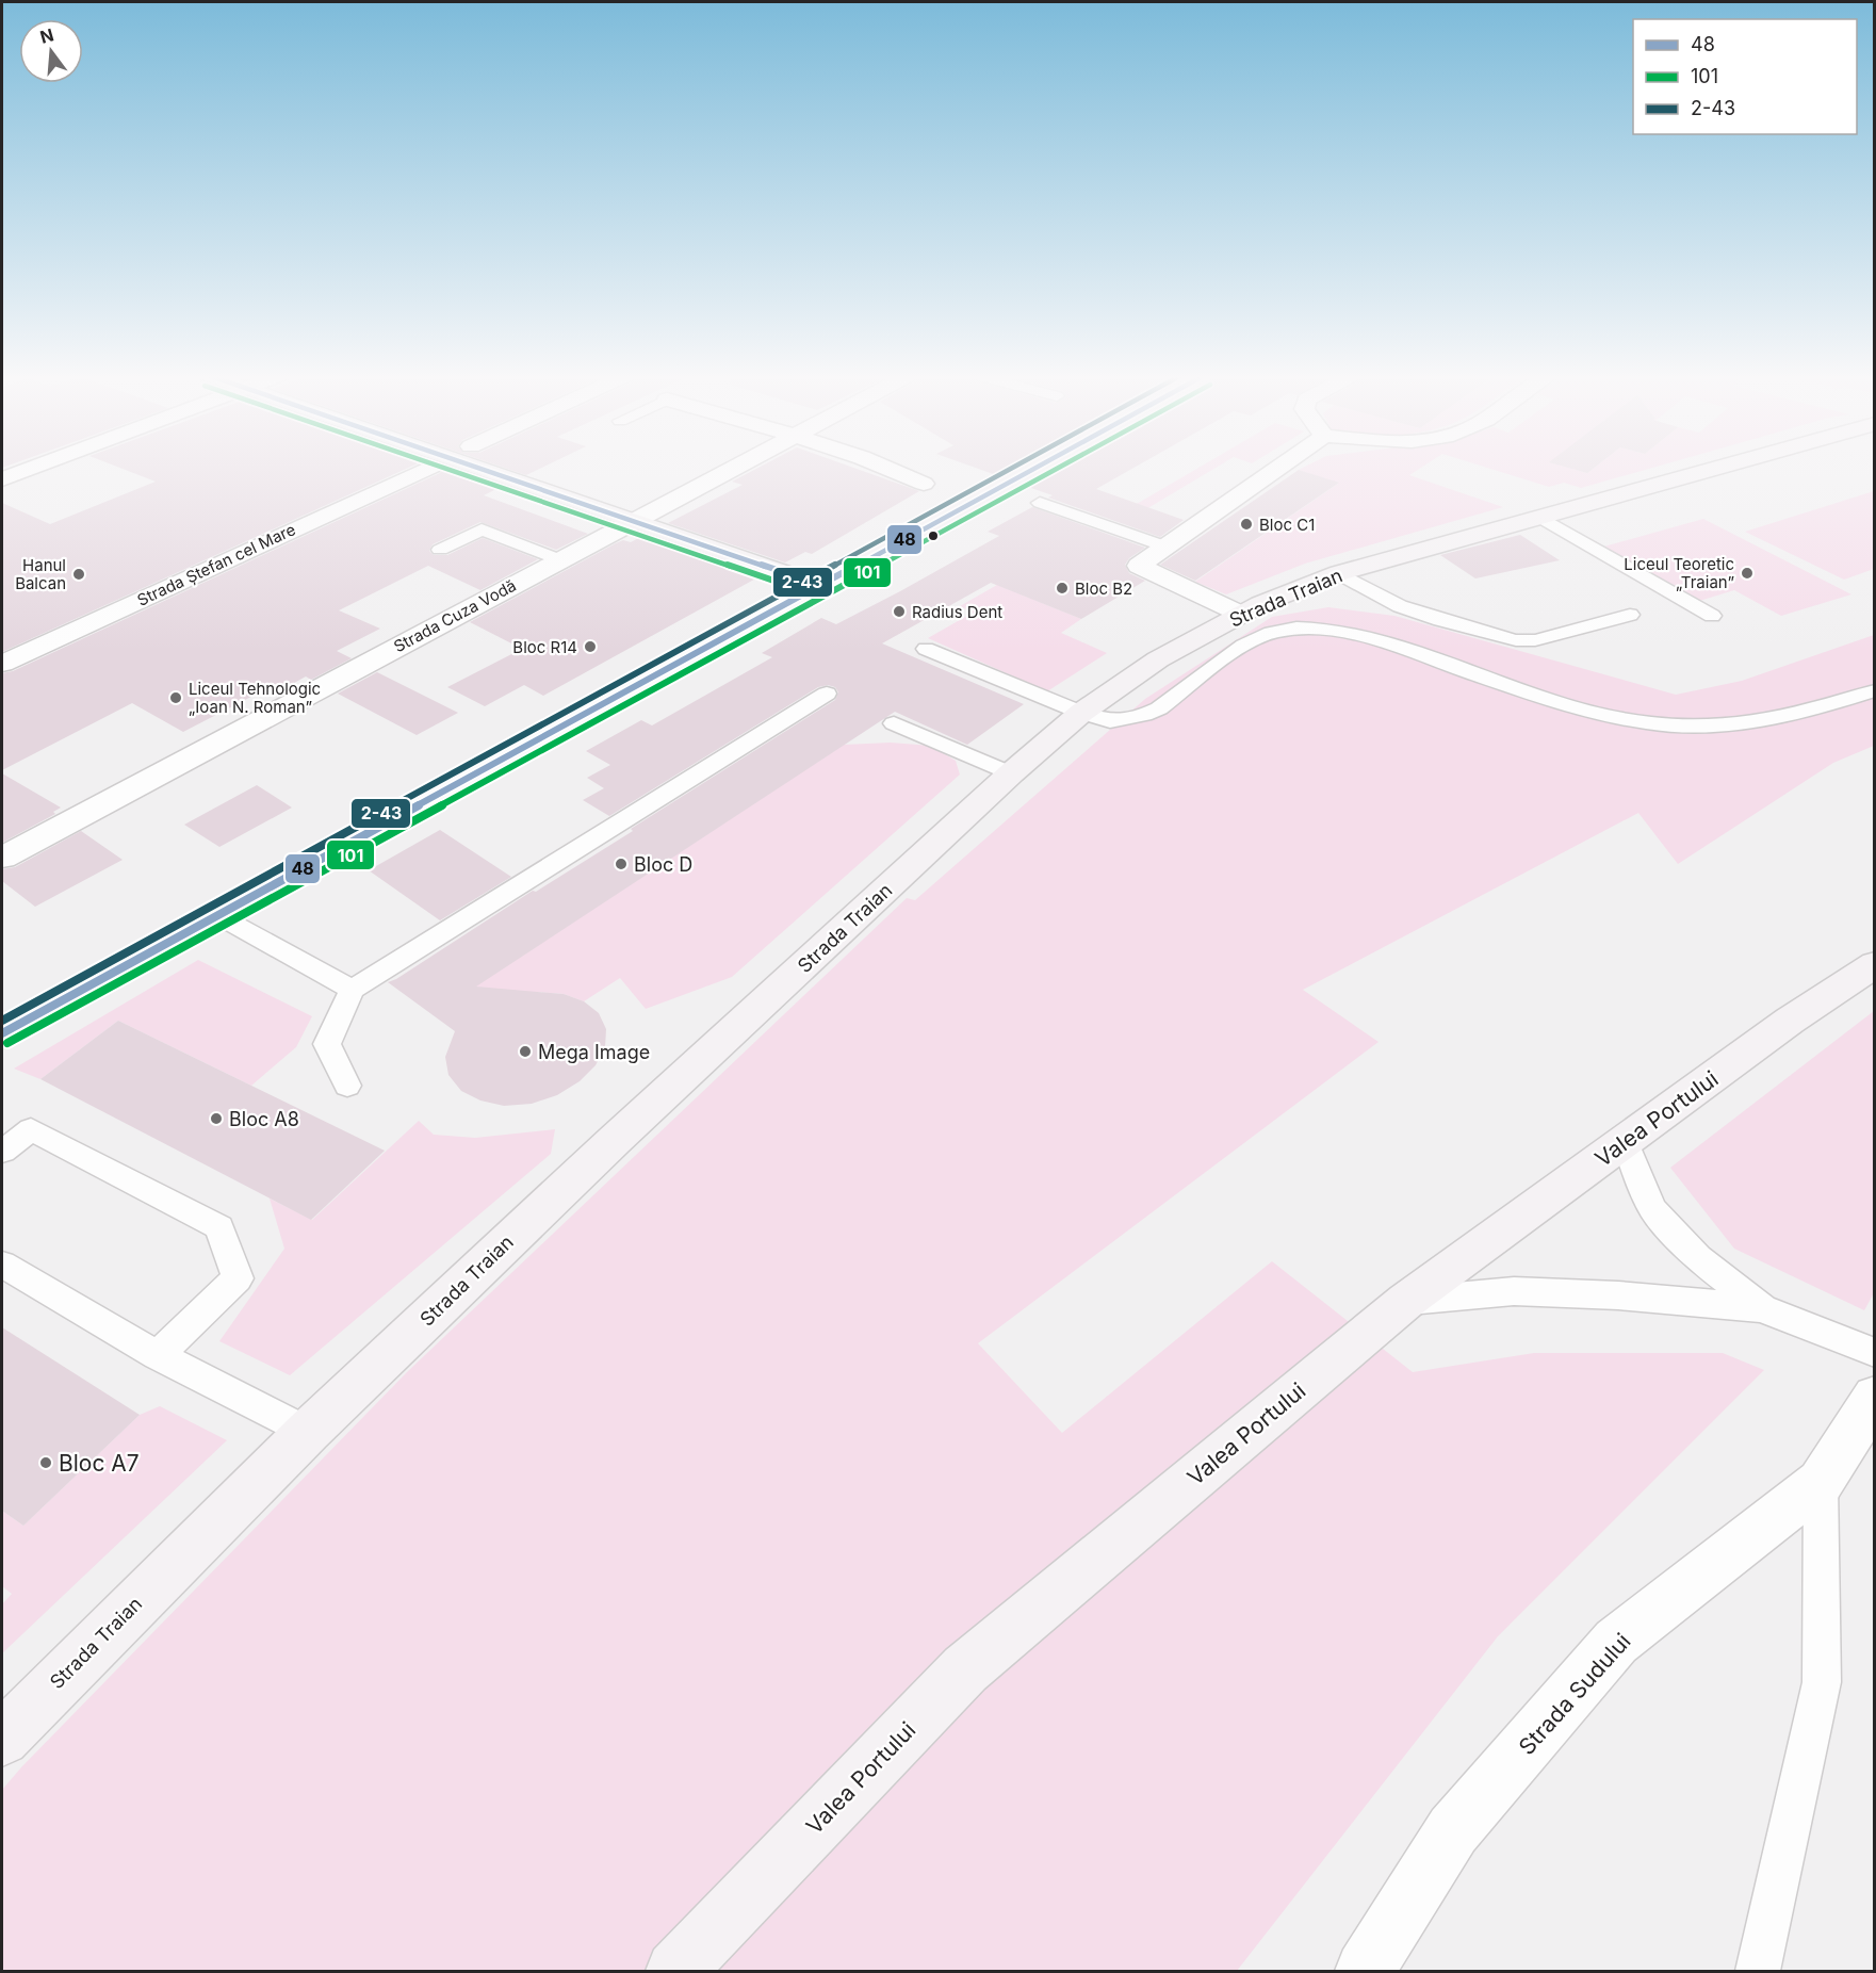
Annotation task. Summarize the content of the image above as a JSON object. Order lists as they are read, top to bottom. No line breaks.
{"streets":{"street":["Strada Ștefan cel Mare","Strada Traian","Strada Cuza Vodă","Valea Portului","Strada Sudului"]},"places":["Bloc C1","Liceul Teoretic „Traian”","Hanul Balcan","Bloc B2","Radius Dent","Bloc R14","Liceul Tehnologic „Ioan N. Roman”","Bloc D","Mega Image","Bloc A8","Bloc A7"],"lines":["transit line 48","transit line 101","transit line 2-43"],"legend":["48","101","2-43"],"north":"top"}
